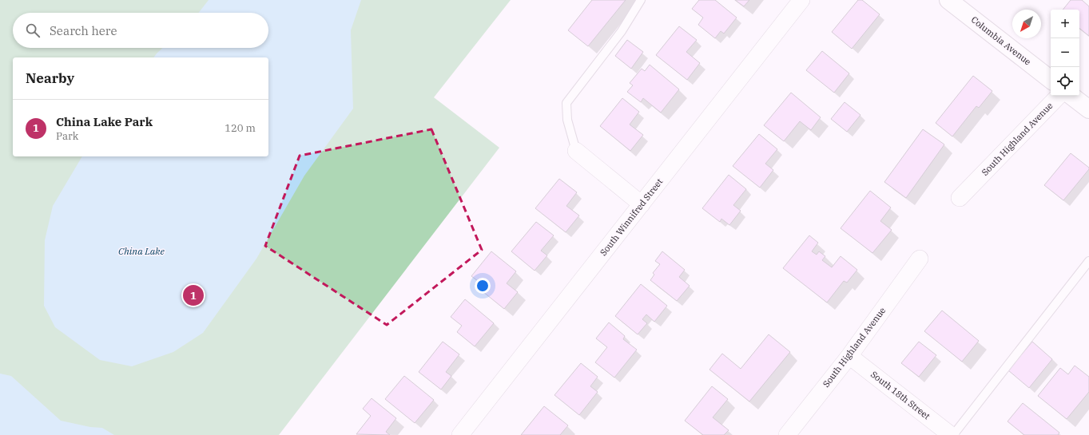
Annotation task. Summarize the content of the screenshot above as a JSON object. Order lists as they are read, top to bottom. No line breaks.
{"streets":{"main road":["Columbia Avenue"],"street":["South Highland Avenue","South Winnifred Street","South 18th Street"]},"crossings":[["South Highland Avenue","South 18th Street"]],"water":["China Lake"],"north":"bottom left","page":{"map_buttons":["+","−"],"search":"Search here","heading":"Nearby","list":[{"mark":"1","name":"China Lake Park","note":"Park","value":"120 m"}],"pins":"1"}}
